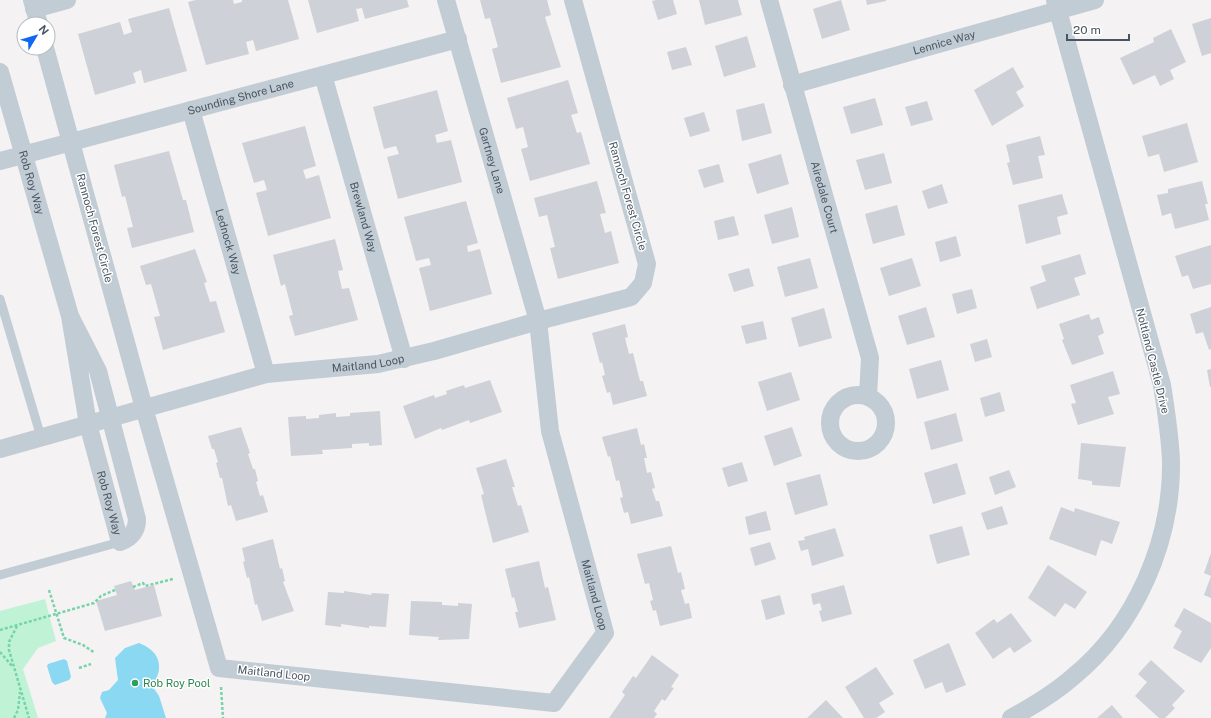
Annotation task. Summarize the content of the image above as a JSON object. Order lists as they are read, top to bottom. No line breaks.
{"streets":{"street":["Lennice Way","Sounding Shore Lane","Gartney Lane","Rob Roy Way","Rannoch Forest Circle","Airedale Court","Brewland Way","Lednock Way","Noltland Castle Drive","Maitland Loop"]},"crossings":[["Lennice Way","Airedale Court"],["Lennice Way","Noltland Castle Drive"],["Sounding Shore Lane","Gartney Lane"],["Sounding Shore Lane","Rob Roy Way"],["Sounding Shore Lane","Rannoch Forest Circle"],["Sounding Shore Lane","Brewland Way"],["Sounding Shore Lane","Lednock Way"],["Gartney Lane","Rannoch Forest Circle"],["Gartney Lane","Maitland Loop"],["Rob Roy Way","Maitland Loop"],["Rannoch Forest Circle","Maitland Loop"],["Brewland Way","Maitland Loop"],["Lednock Way","Maitland Loop"]],"places":["Rob Roy Pool"],"scale_bar":"20 m","north":"top right"}
